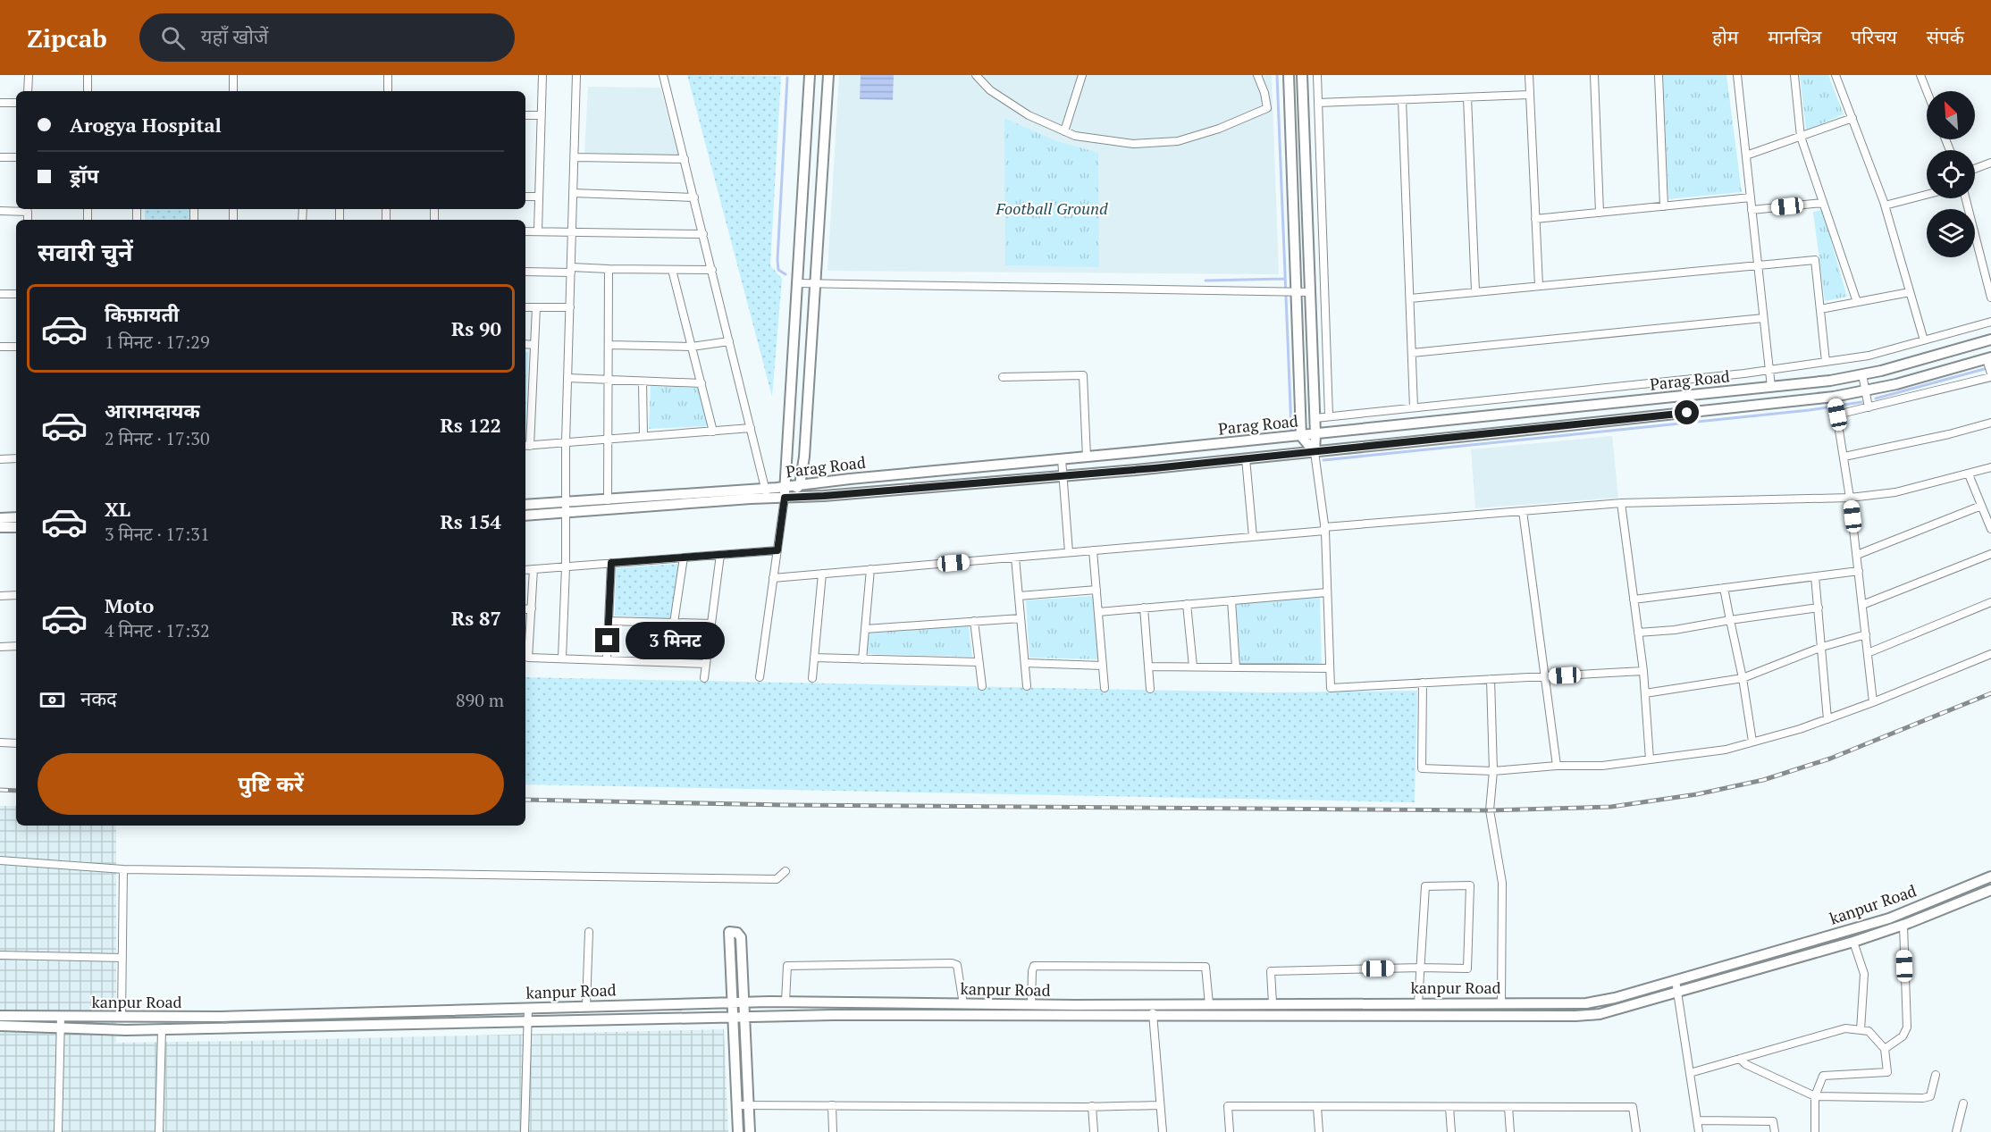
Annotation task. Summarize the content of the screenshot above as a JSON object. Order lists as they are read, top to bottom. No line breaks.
{"streets":{"street":["Parag Road","kanpur Road"]},"parks":["Football Ground"],"north":"top left","page":{"header":"Zipcab","search":"यहाँ खोजें","nav":["होम","मानचित्र","परिचय","संपर्क"],"banner":["Arogya Hospital","ड्रॉप"],"heading":"सवारी चुनें","list":[{"name":"किफ़ायती","note":"1 मिनट · 17:29","value":"Rs 90"},{"name":"आरामदायक","note":"2 मिनट · 17:30","value":"Rs 122"},{"name":"XL","note":"3 मिनट · 17:31","value":"Rs 154"},{"name":"Moto","note":"4 मिनट · 17:32","value":"Rs 87"}],"bubble":"3 मिनट","pay":["नकद","890 m"],"buttons":"पुष्टि करें"}}
